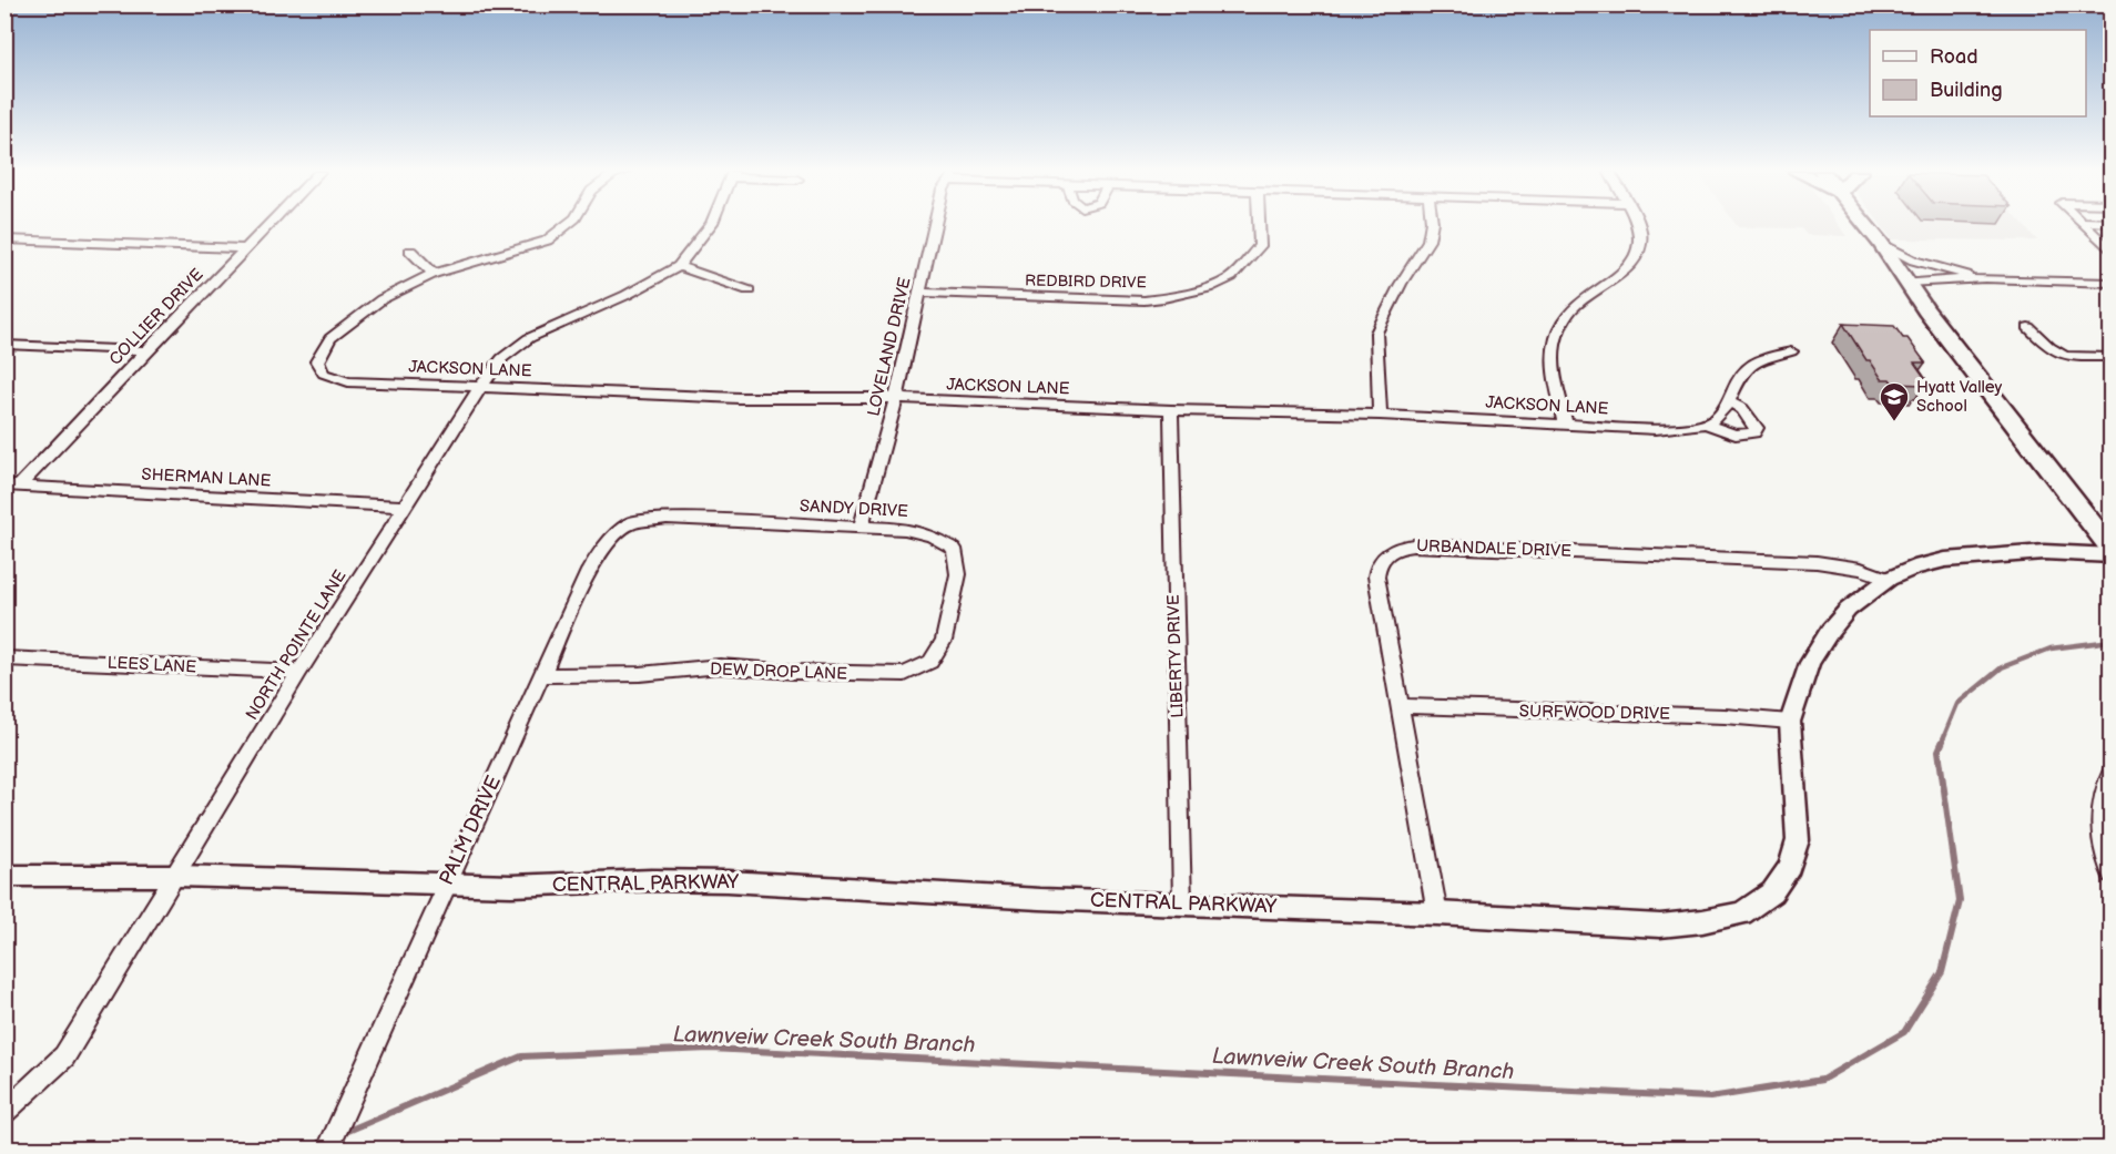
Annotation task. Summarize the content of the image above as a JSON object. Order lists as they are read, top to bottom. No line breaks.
{"streets":{"street":["REDBIRD DRIVE","COLLIER DRIVE","LOVELAND DRIVE","JACKSON LANE","SHERMAN LANE","SANDY DRIVE","URBANDALE DRIVE","NORTH POINTE LANE","LIBERTY DRIVE","LEES LANE","DEW DROP LANE","SURFWOOD DRIVE","PALM DRIVE","CENTRAL PARKWAY"]},"crossings":[["REDBIRD DRIVE","LOVELAND DRIVE"],["COLLIER DRIVE","SHERMAN LANE"],["LOVELAND DRIVE","JACKSON LANE"],["LOVELAND DRIVE","SANDY DRIVE"],["JACKSON LANE","NORTH POINTE LANE"],["JACKSON LANE","LIBERTY DRIVE"],["SHERMAN LANE","NORTH POINTE LANE"],["SANDY DRIVE","DEW DROP LANE"],["SANDY DRIVE","PALM DRIVE"],["URBANDALE DRIVE","SURFWOOD DRIVE"],["URBANDALE DRIVE","CENTRAL PARKWAY"],["NORTH POINTE LANE","LEES LANE"],["NORTH POINTE LANE","CENTRAL PARKWAY"],["LIBERTY DRIVE","CENTRAL PARKWAY"],["DEW DROP LANE","PALM DRIVE"],["SURFWOOD DRIVE","CENTRAL PARKWAY"],["PALM DRIVE","CENTRAL PARKWAY"]],"water":["Lawnveiw Creek South Branch"],"places":{"school or university":["Hyatt Valley School"]},"legend":["Road","Building"]}
